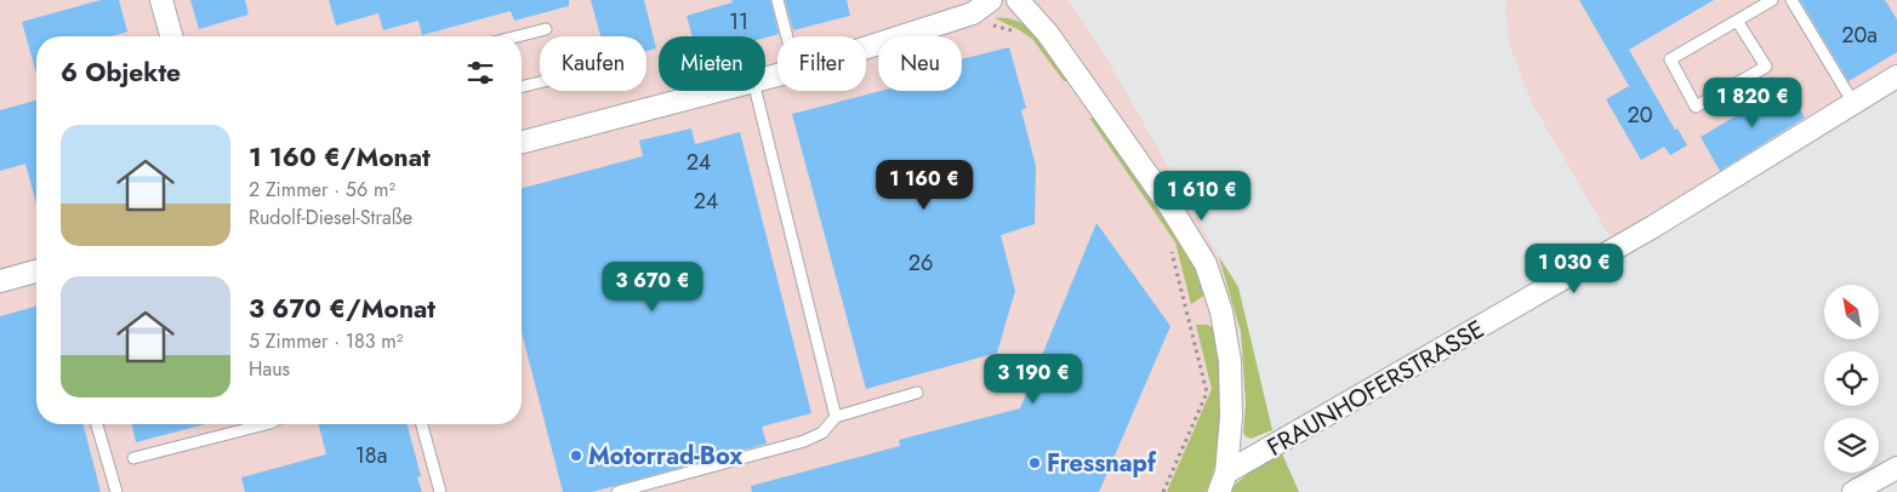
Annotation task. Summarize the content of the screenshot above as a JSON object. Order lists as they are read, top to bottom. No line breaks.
{"streets":{"street":["FRAUNHOFERSTRASSE"]},"places":["Motorrad-Box","Fressnapf"],"house_numbers":["11","20a","20","24","24","26","18a"],"north":"top left","page":{"chip":["Kaufen","Mieten","Filter","Neu"],"heading":"6 Objekte","price":["1 820 €","1 160 €","1 610 €","1 030 €","3 670 €","3 190 €"],"list":[{"name":"1 160 €/Monat","note":"2 Zimmer · 56 m² · Rudolf-Diesel-Straße"},{"name":"3 670 €/Monat","note":"5 Zimmer · 183 m² · Haus"}]}}
